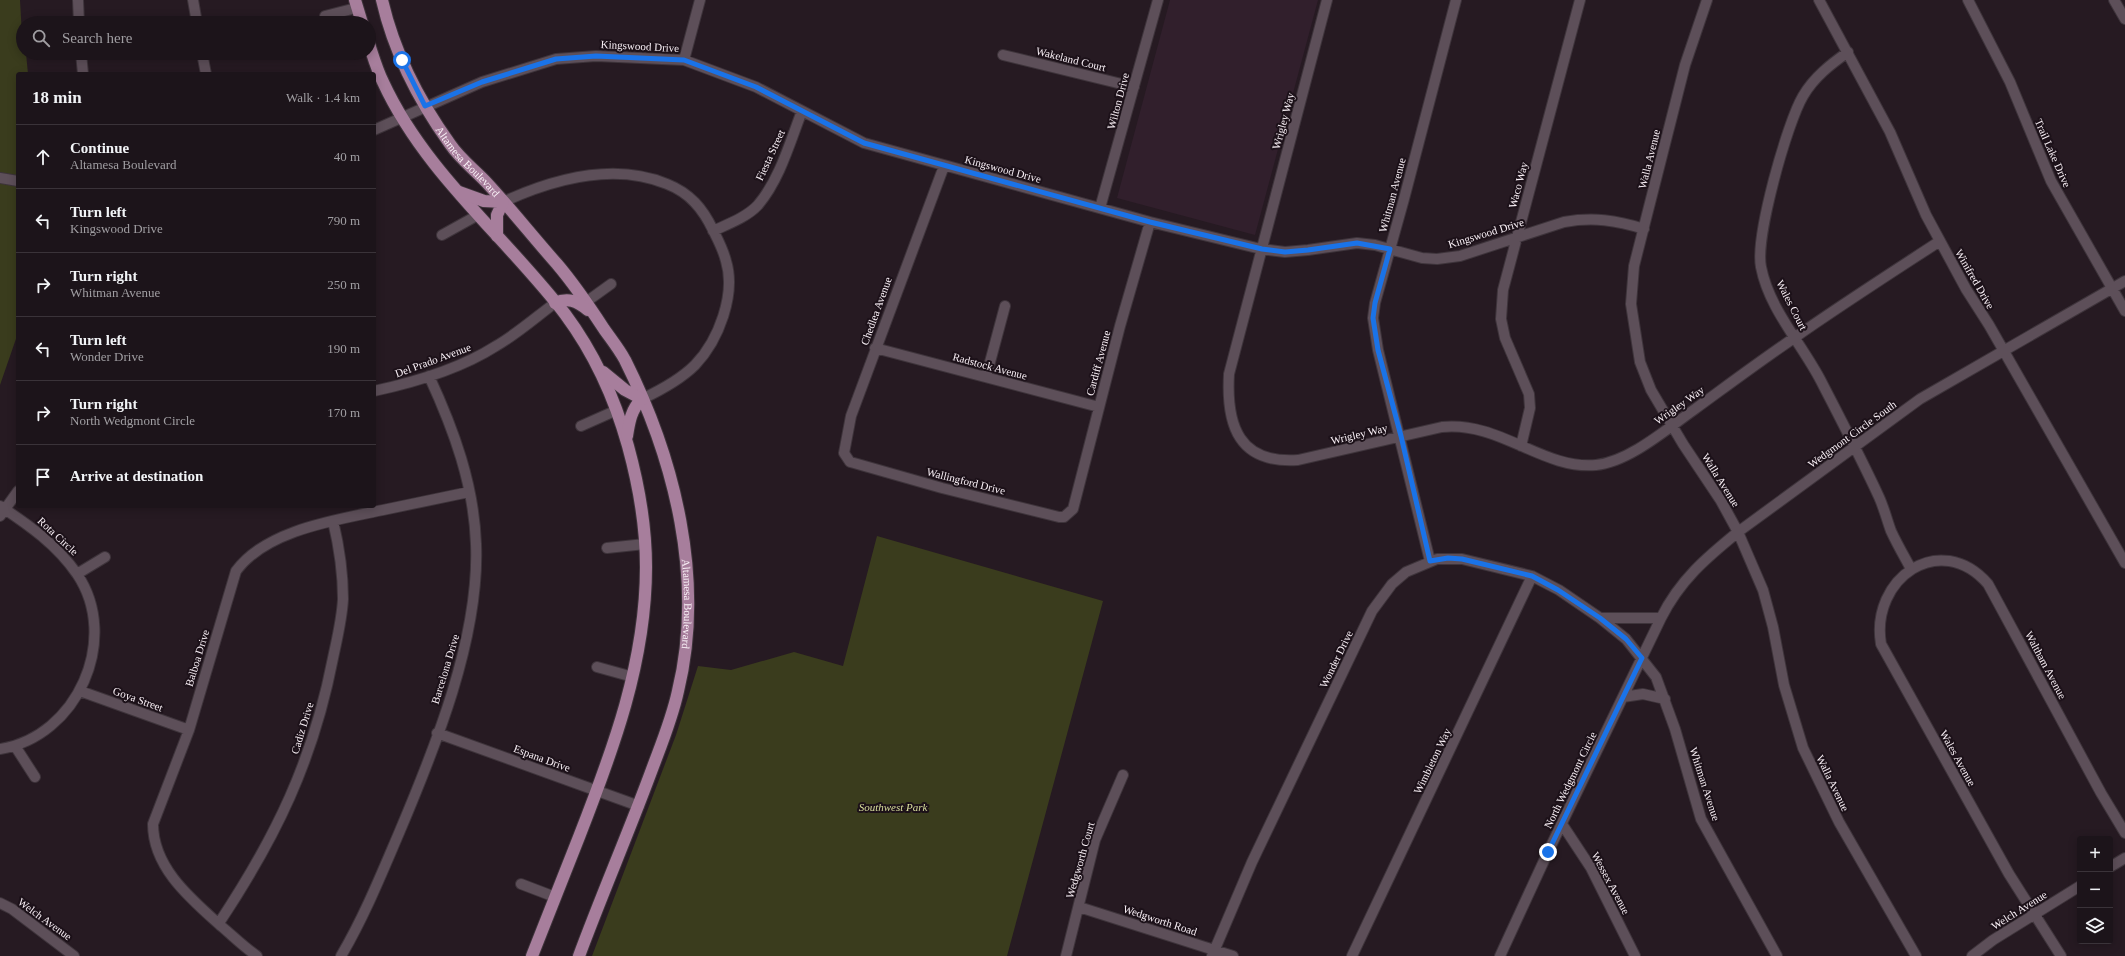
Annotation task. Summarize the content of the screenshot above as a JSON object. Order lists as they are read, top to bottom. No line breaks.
{"streets":{"main road":["Altamesa Boulevard"],"street":["Kingswood Drive","Wakeland Court","Wilton Drive","Wrigley Way","Trail Lake Drive","Fiesta Street","Walla Avenue","Waco Way","Whitman Avenue","Winifred Drive","Wales Court","Chedlea Avenue","Del Prado Avenue","Cardiff Avenue","Radstock Avenue","Wedgmont Circle South","Wallingford Drive","Rota Circle","Balboa Drive","Wonder Drive","Waltham Avenue","Barcelona Drive","Goya Street","Cadiz Drive","Espana Drive","Wales Avenue","Wimbleton Way","North Wedgmont Circle","Wedgworth Court","Wessex Avenue","Welch Avenue","Wedgworth Road"]},"crossings":[["Kingswood Drive","Wilton Drive"],["Kingswood Drive","Wrigley Way"],["Kingswood Drive","Fiesta Street"],["Kingswood Drive","Walla Avenue"],["Kingswood Drive","Altamesa Boulevard"],["Kingswood Drive","Waco Way"],["Kingswood Drive","Whitman Avenue"],["Kingswood Drive","Chedlea Avenue"],["Kingswood Drive","Cardiff Avenue"],["Wakeland Court","Wilton Drive"],["Wrigley Way","Walla Avenue"],["Wrigley Way","Waco Way"],["Wrigley Way","Whitman Avenue"],["Wrigley Way","Winifred Drive"],["Wrigley Way","Wales Court"],["Trail Lake Drive","Wedgmont Circle South"],["Walla Avenue","Wedgmont Circle South"],["Altamesa Boulevard","Espana Drive"],["Whitman Avenue","Wedgmont Circle South"],["Whitman Avenue","Wonder Drive"],["Whitman Avenue","North Wedgmont Circle"],["Winifred Drive","Wales Court"],["Winifred Drive","Wedgmont Circle South"],["Wales Court","Wedgmont Circle South"],["Wales Court","Waltham Avenue"],["Wales Court","Wales Avenue"],["Chedlea Avenue","Radstock Avenue"],["Chedlea Avenue","Wallingford Drive"],["Del Prado Avenue","Barcelona Drive"],["Cardiff Avenue","Radstock Avenue"],["Cardiff Avenue","Wallingford Drive"],["Wedgmont Circle South","Wonder Drive"],["Wedgmont Circle South","North Wedgmont Circle"],["Rota Circle","Goya Street"],["Balboa Drive","Barcelona Drive"],["Balboa Drive","Goya Street"],["Balboa Drive","Cadiz Drive"],["Wonder Drive","Wimbleton Way"],["Wonder Drive","North Wedgmont Circle"],["Wonder Drive","Wedgworth Road"],["Waltham Avenue","Wales Avenue"],["Barcelona Drive","Espana Drive"],["Wales Avenue","Welch Avenue"],["North Wedgmont Circle","Wessex Avenue"],["Wedgworth Court","Wedgworth Road"]],"parks":["Southwest Park"],"page":{"search":"Search here","heading":["18 min","Walk · 1.4 km"],"list":[["Continue","Altamesa Boulevard","40 m"],["Turn left","Kingswood Drive","790 m"],["Turn right","Whitman Avenue","250 m"],["Turn left","Wonder Drive","190 m"],["Turn right","North Wedgmont Circle","170 m"],"Arrive at destination"],"map_buttons":["+","−"]}}
